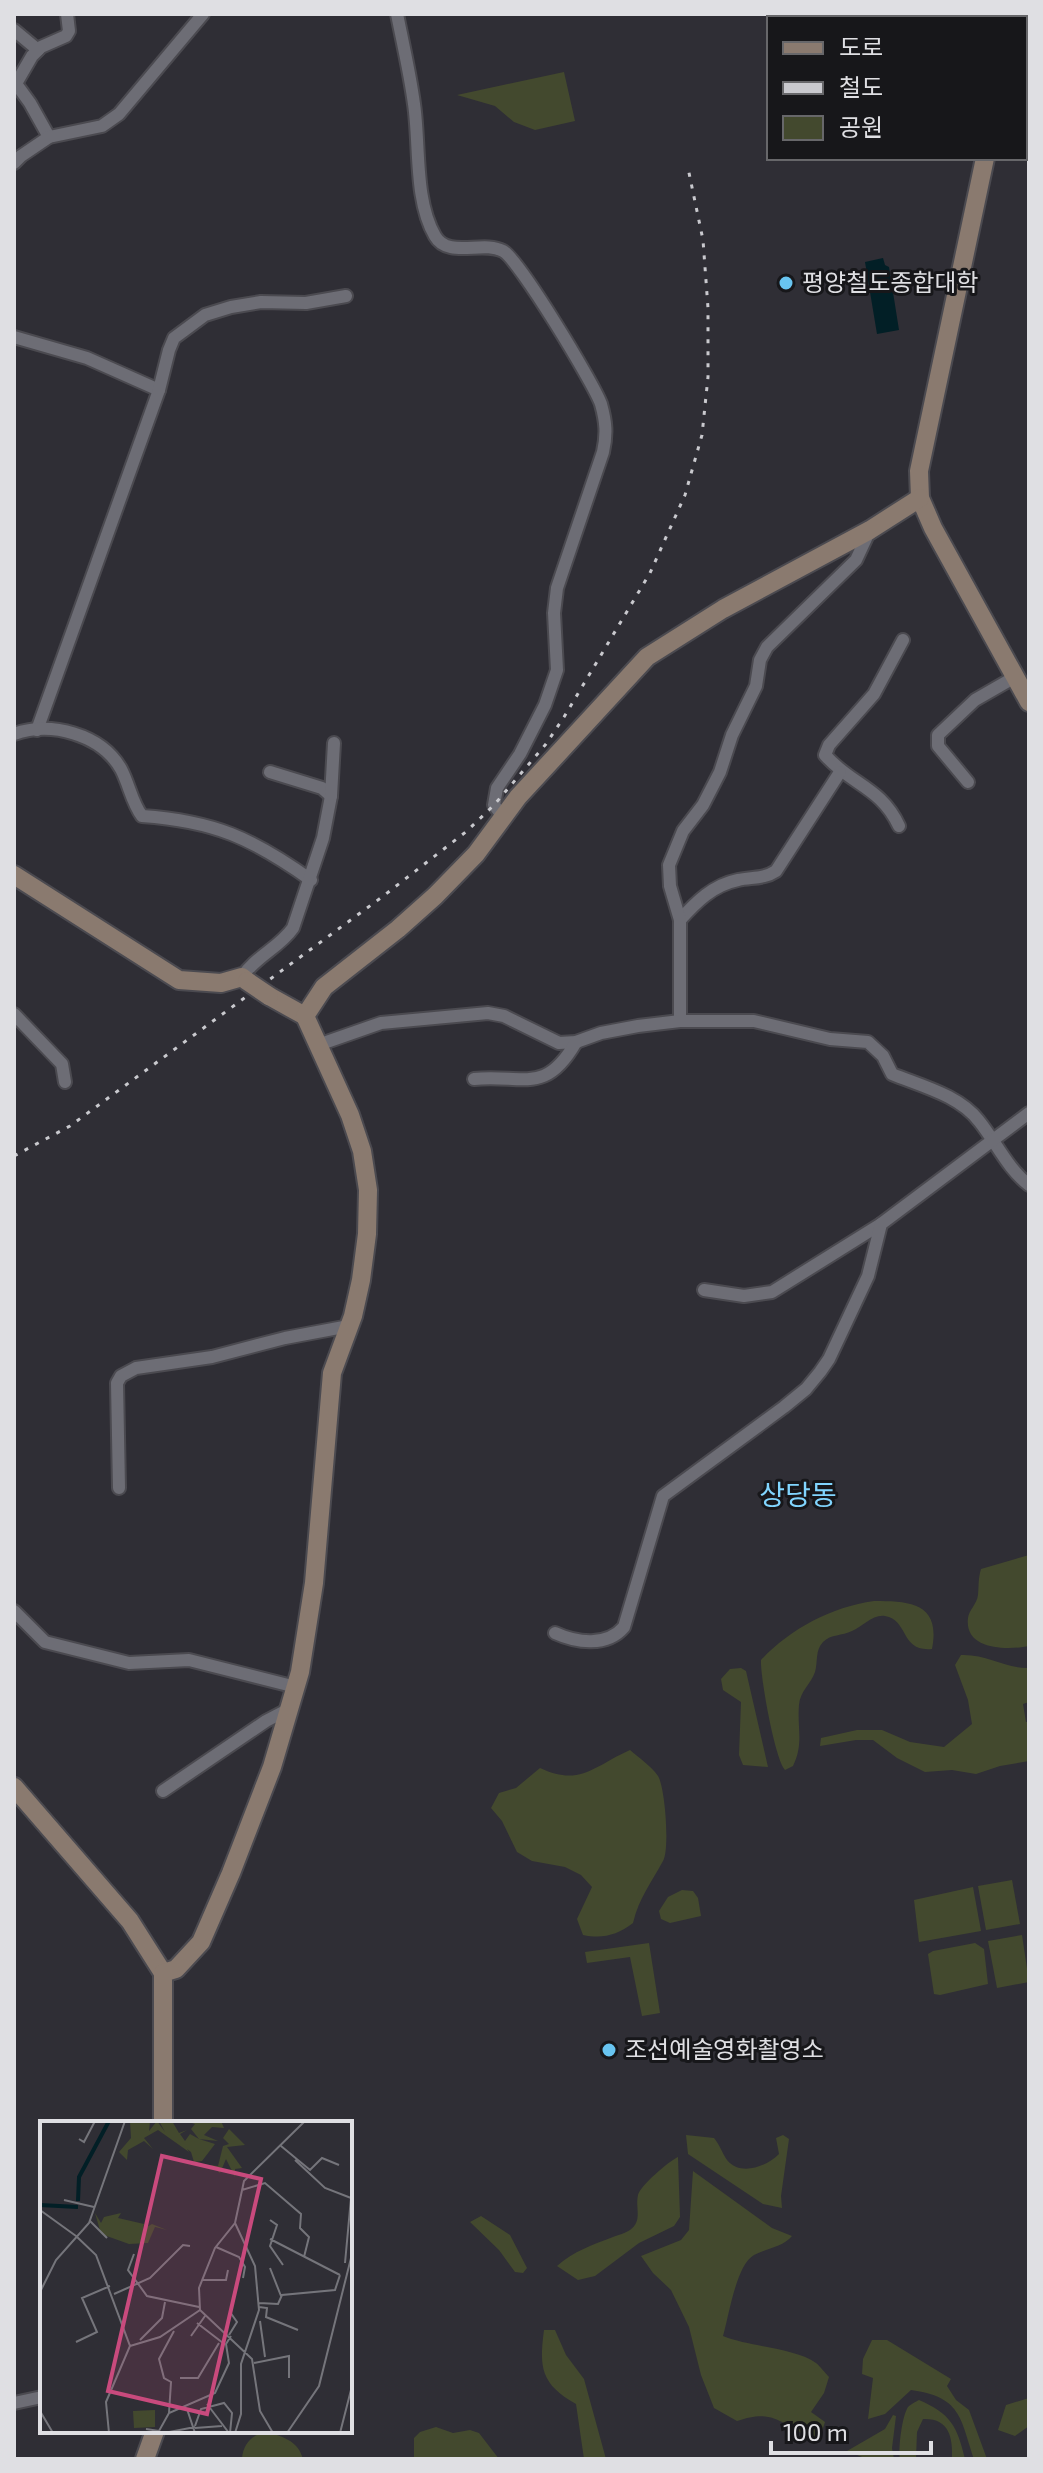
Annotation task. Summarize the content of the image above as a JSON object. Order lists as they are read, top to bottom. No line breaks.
{"districts":["상당동"],"places":["평양철도종합대학","조선예술영화촬영소"],"legend":["도로","철도","공원"],"scale_bar":"100 m"}
